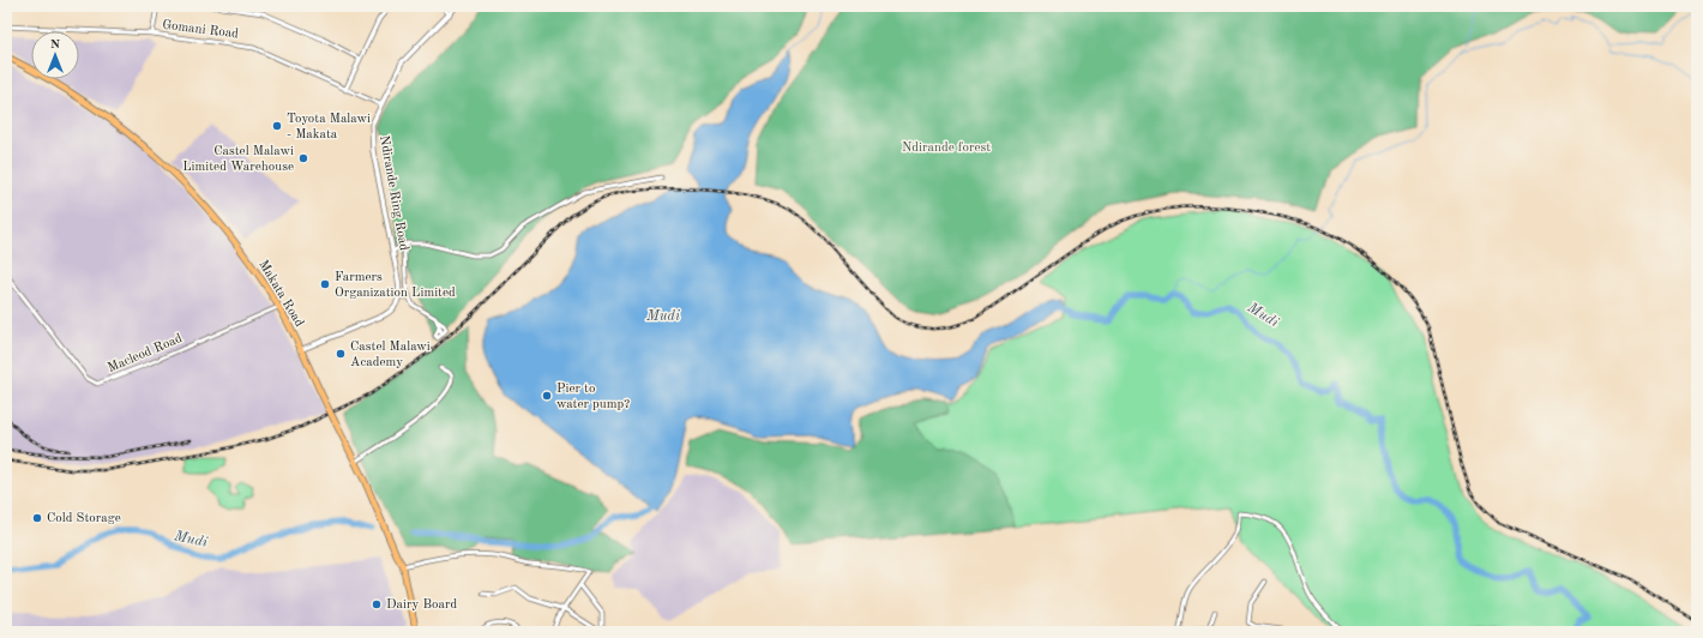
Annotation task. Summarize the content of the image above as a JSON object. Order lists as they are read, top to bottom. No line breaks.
{"streets":{"main road":["Makata Road"],"street":["Gomani Road","Ndirande Ring Road","Macleod Road"]},"crossings":[["Gomani Road","Ndirande Ring Road"],["Makata Road","Macleod Road"]],"water":["Mudi"],"parks":["Ndirande forest"],"places":["Toyota Malawi - Makata","Castel Malawi Limited Warehouse","Farmers Organization Limited","Castel Malawi Academy","Pier to water pump?","Cold Storage","Dairy Board"],"north":"top"}
